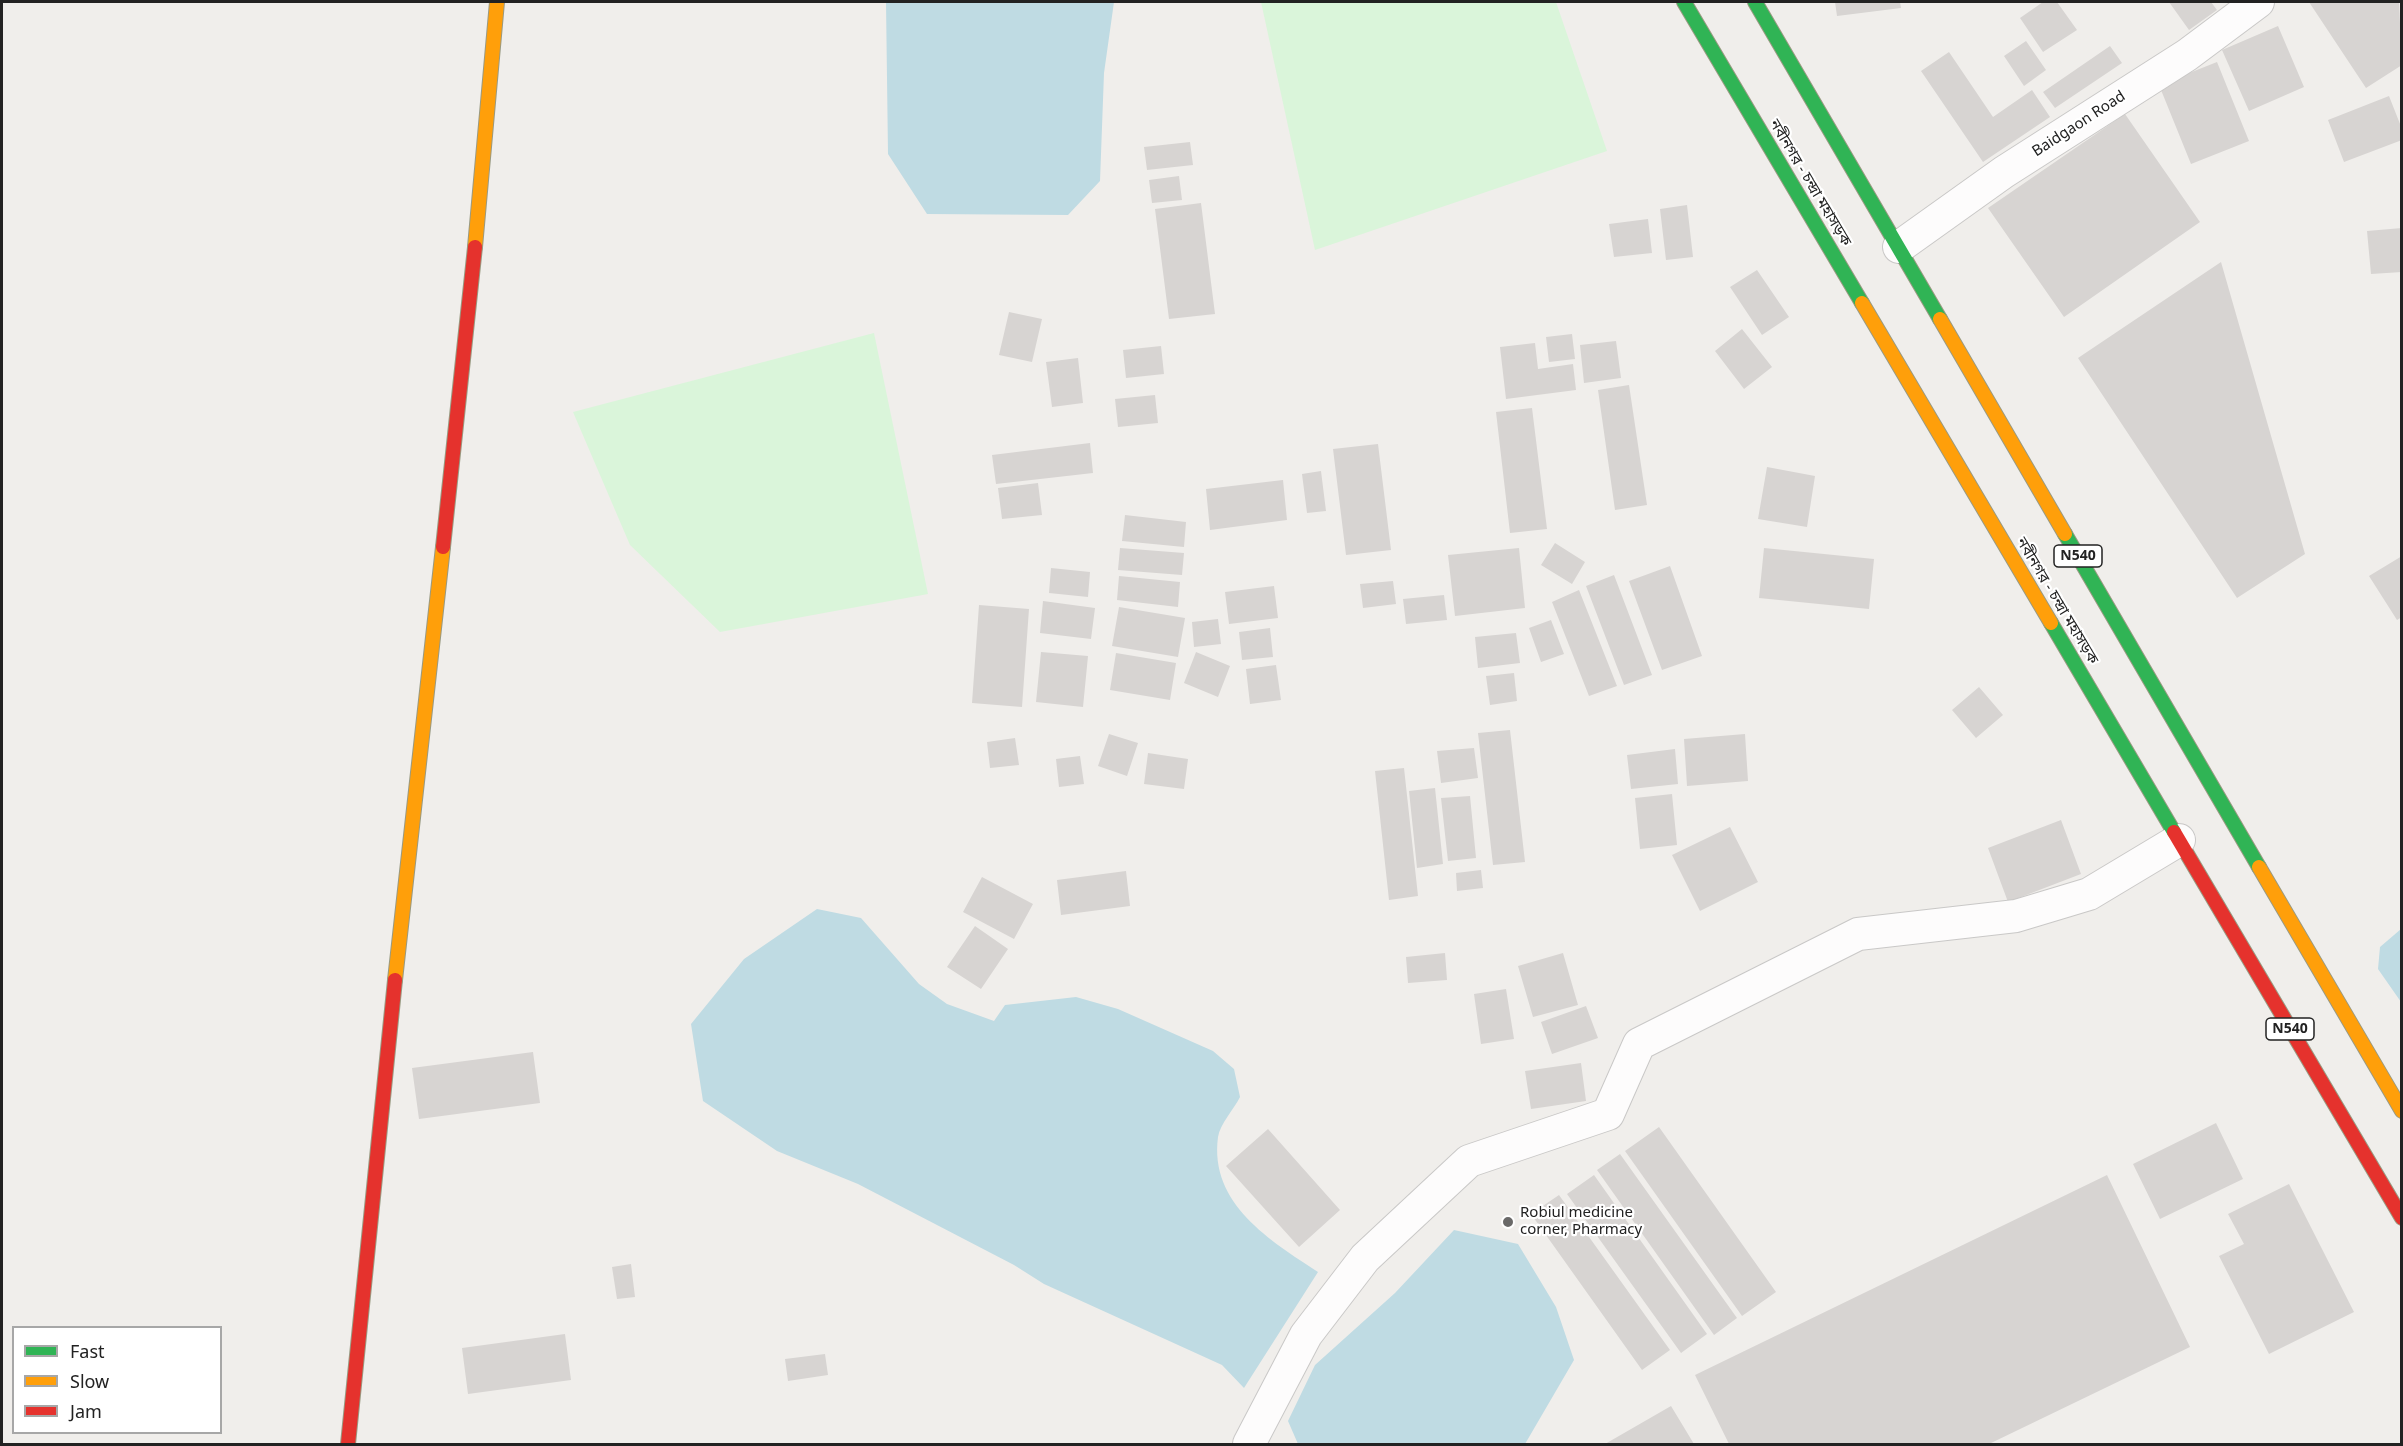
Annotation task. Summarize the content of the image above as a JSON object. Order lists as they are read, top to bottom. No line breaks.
{"streets":{"main road":["নবীনগর - চন্দ্রা মহাসড়ক","N540"],"street":["Baidgaon Road"]},"crossings":[["Baidgaon Road","N540"]],"places":["Robiul medicine corner, Pharmacy"],"legend":["Fast","Slow","Jam"]}
